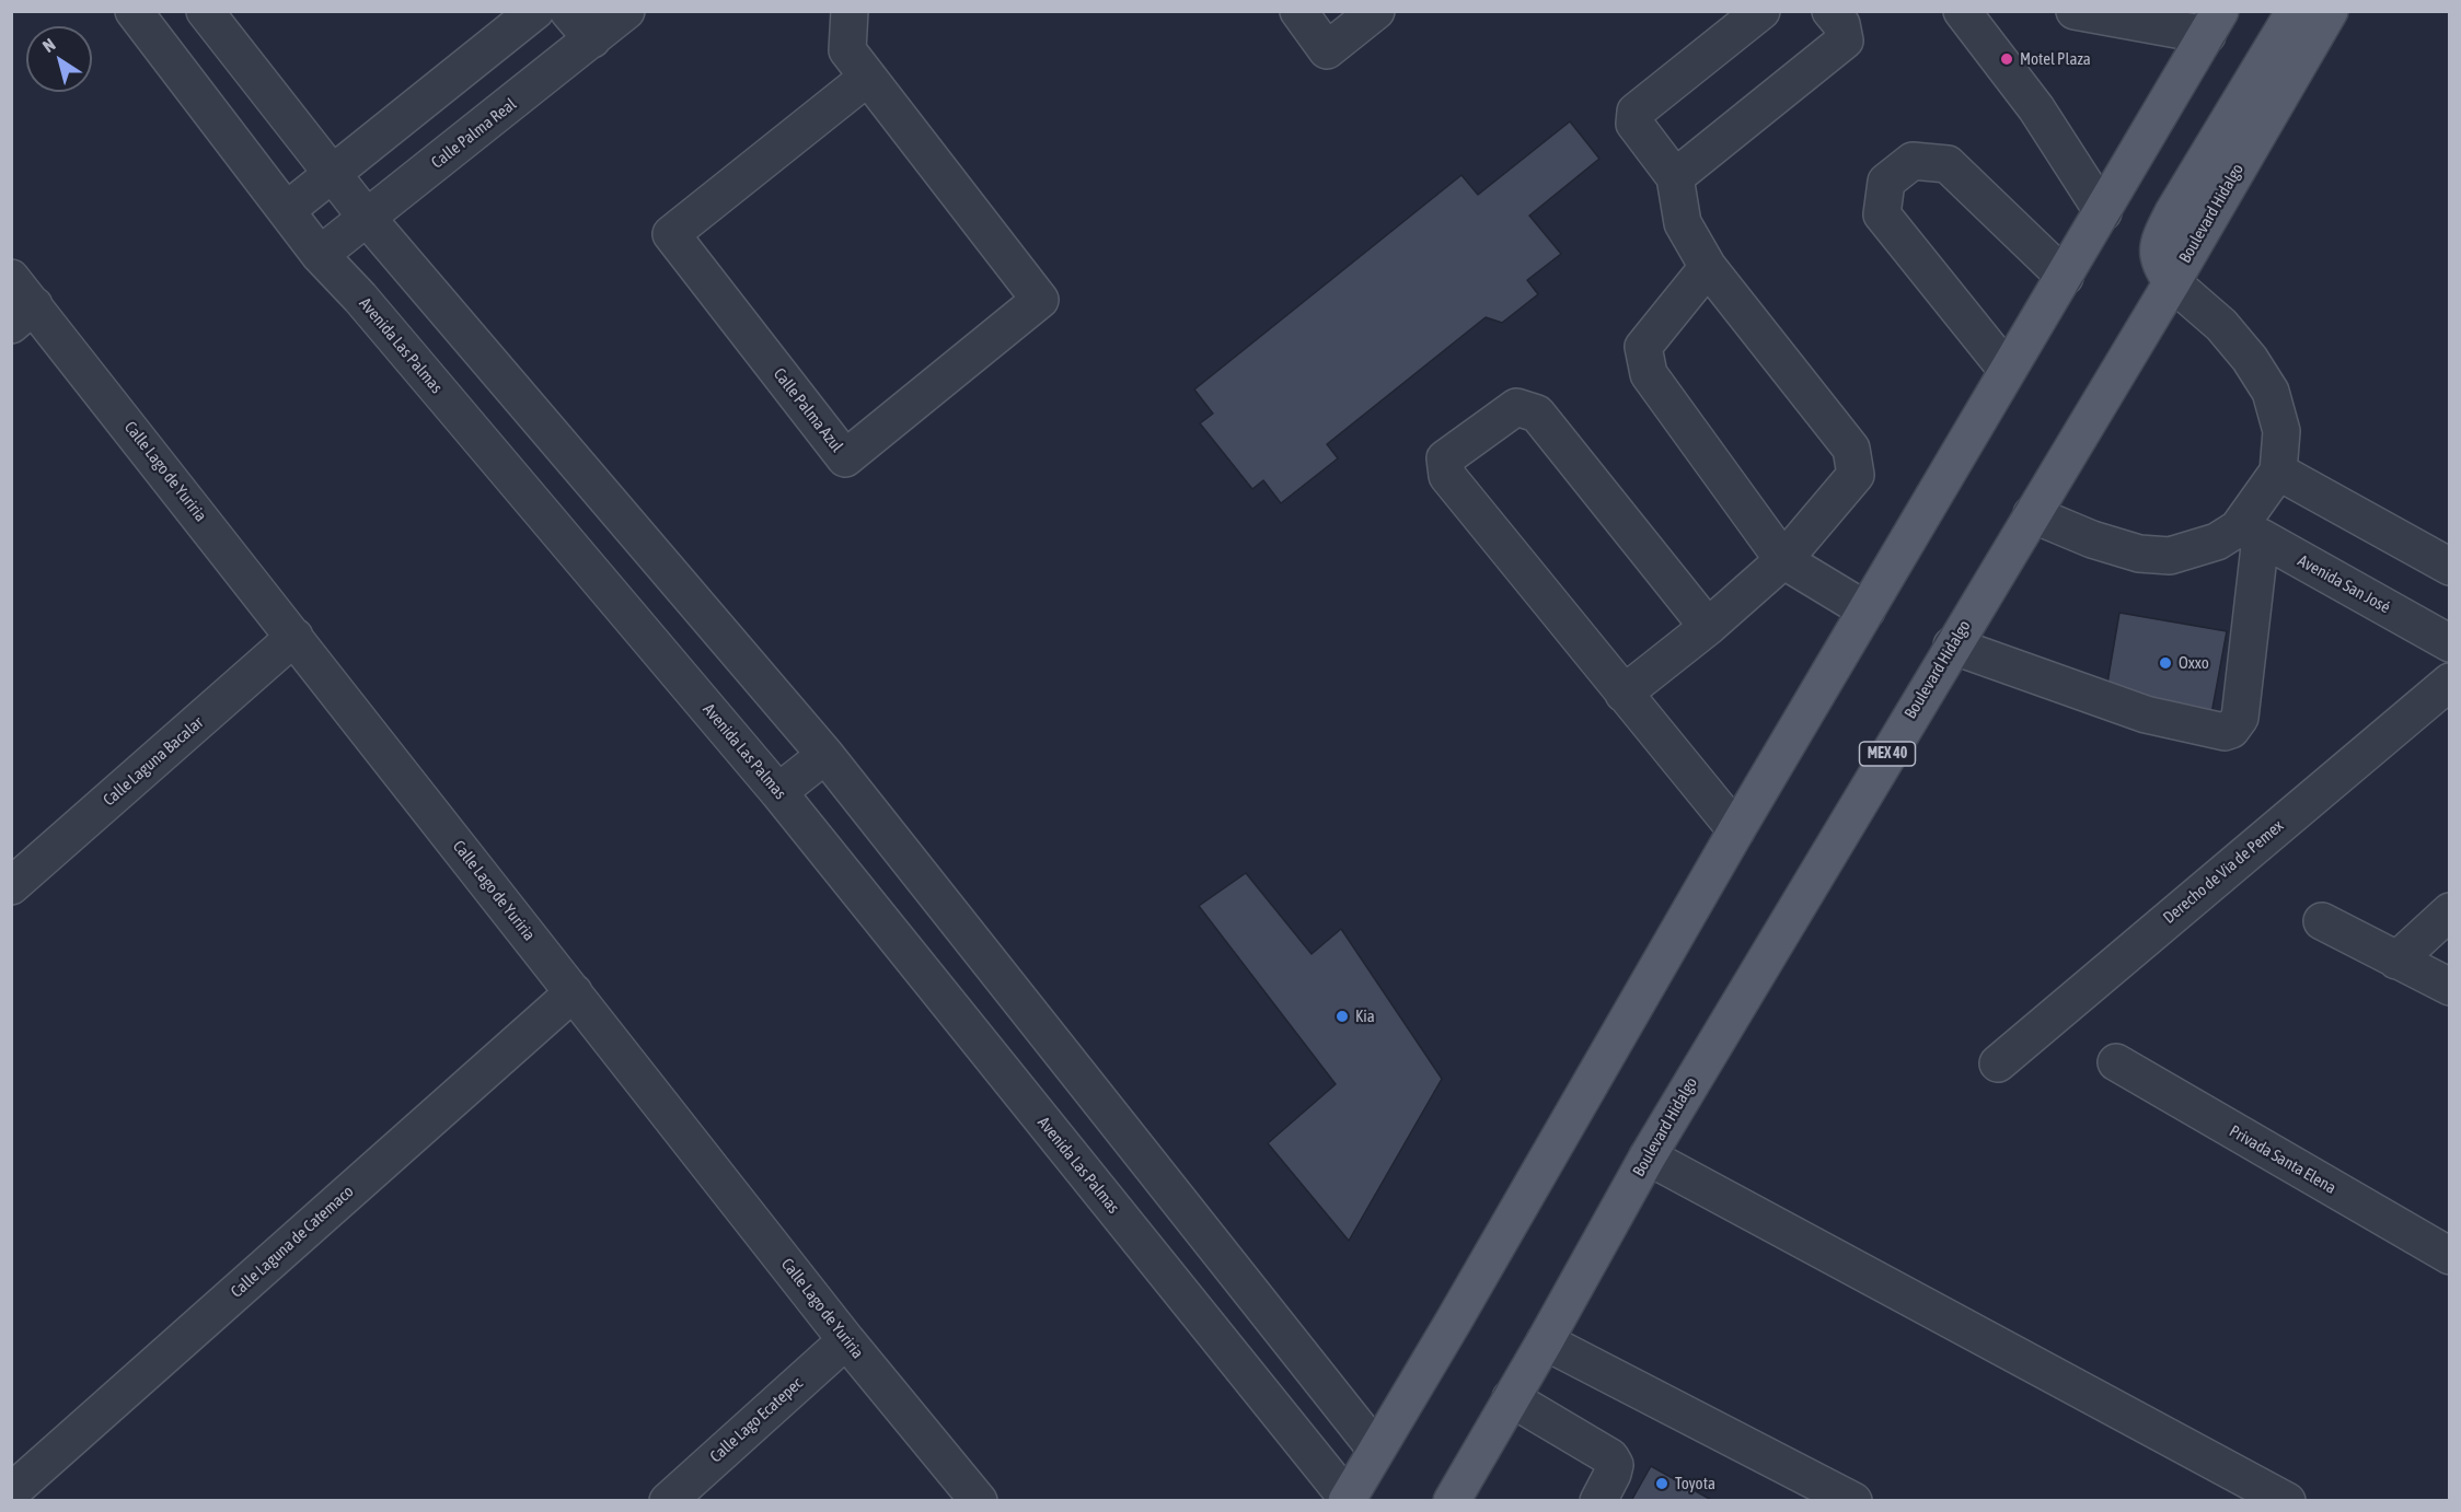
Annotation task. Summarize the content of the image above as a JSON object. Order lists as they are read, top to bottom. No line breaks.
{"streets":{"main road":["Boulevard Hidalgo","MEX 40"],"street":["Calle Palma Real","Avenida Las Palmas","Calle Palma Azul","Calle Lago de Yuriria","Avenida San José","Calle Laguna Bacalar","Derecho de Via de Pemex","Privada Santa Elena","Calle Laguna de Catemaco","Calle Lago Ecatepec"]},"crossings":[["Calle Palma Real","Avenida Las Palmas"],["Calle Lago de Yuriria","Calle Laguna Bacalar"],["Calle Lago de Yuriria","Calle Laguna de Catemaco"],["Calle Lago de Yuriria","Calle Lago Ecatepec"]],"places":["Motel Plaza","Oxxo","Kia","Toyota"],"north":"top left"}
